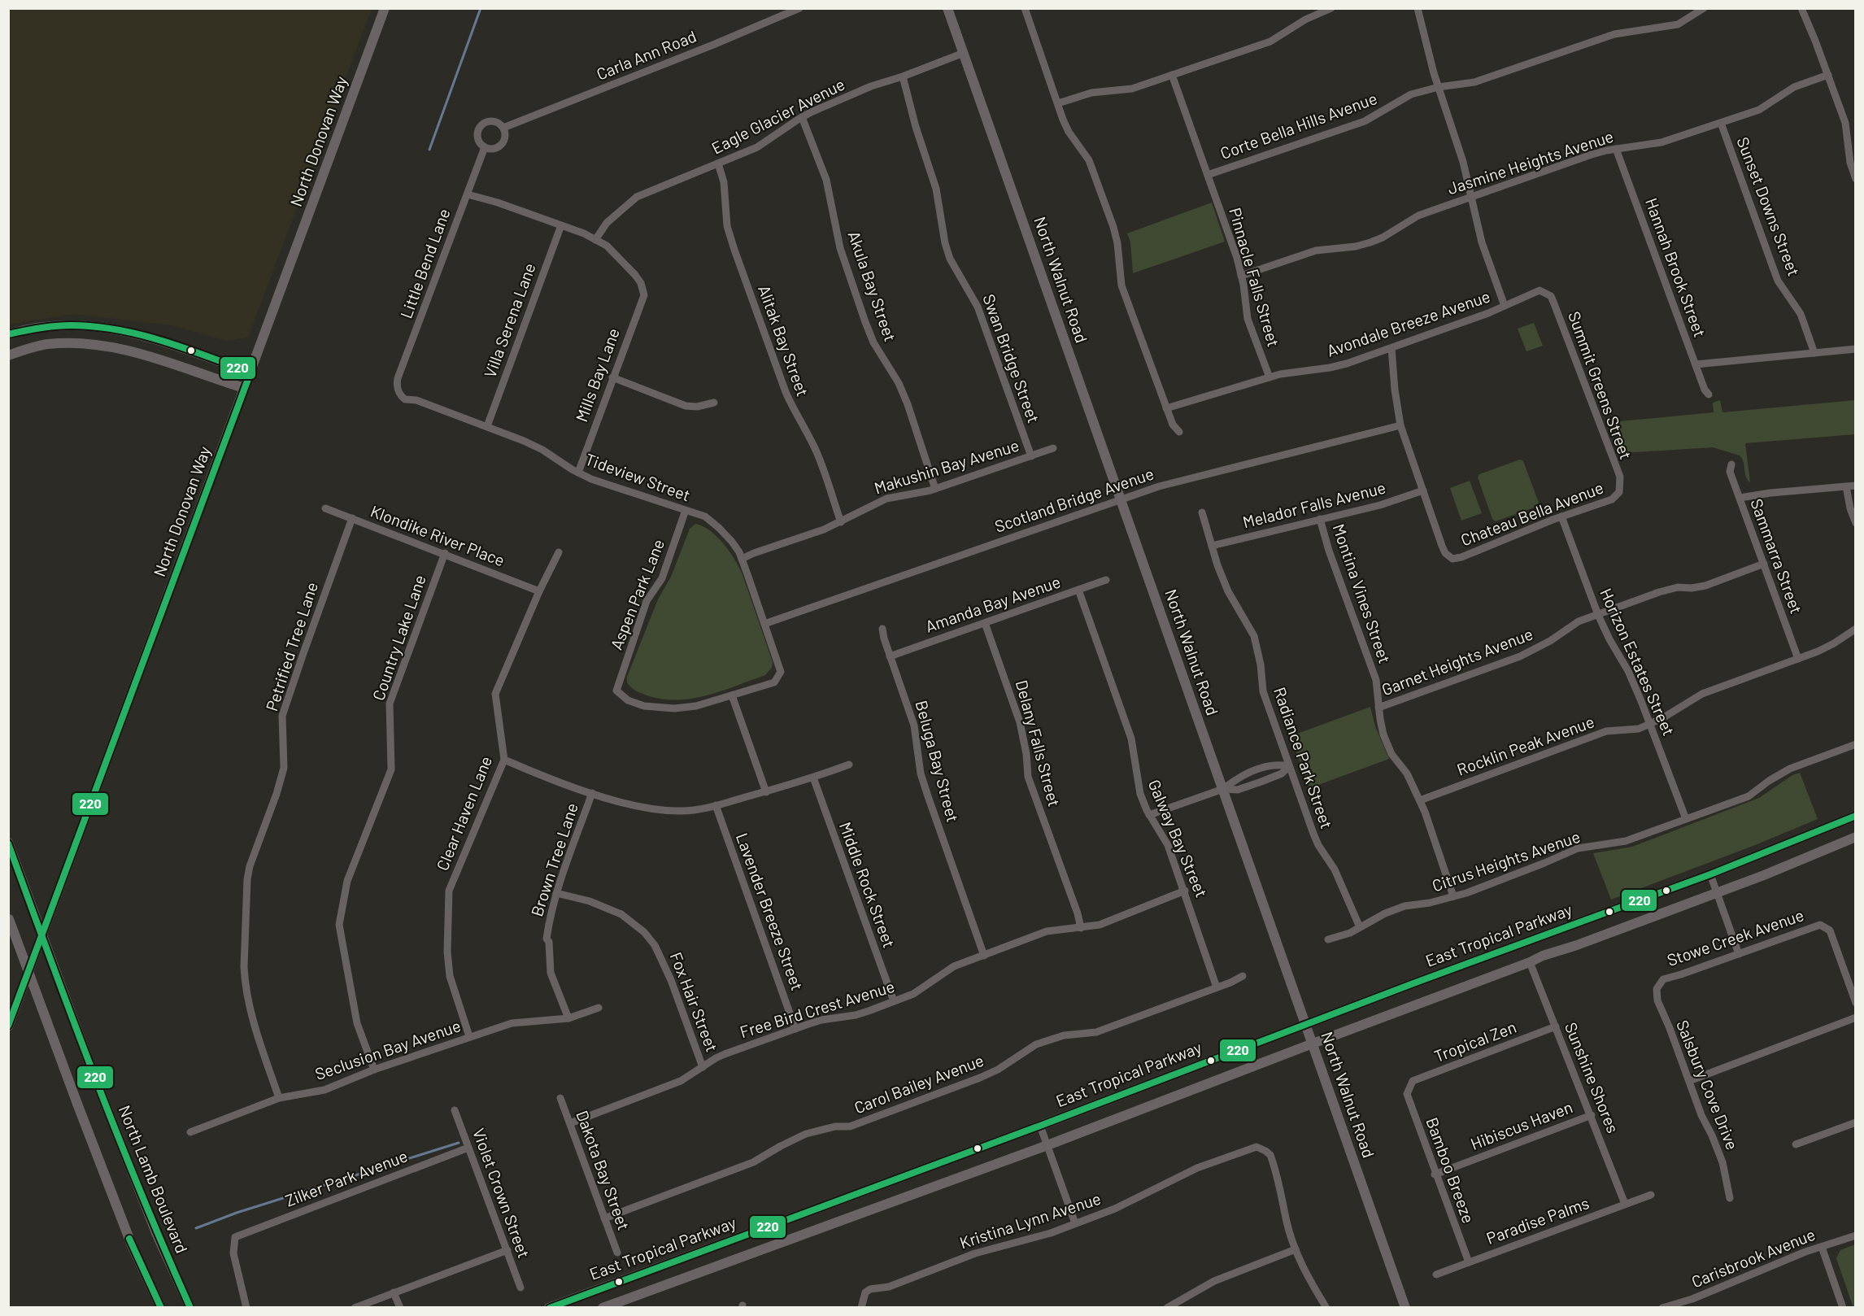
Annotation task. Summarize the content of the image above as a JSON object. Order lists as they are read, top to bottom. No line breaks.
{"streets":{"main road":["North Donovan Way","North Walnut Road","East Tropical Parkway","North Lamb Boulevard"],"street":["Carla Ann Road","Eagle Glacier Avenue","Corte Bella Hills Avenue","Jasmine Heights Avenue","Sunset Downs Street","Little Bend Lane","Hannah Brook Street","Pinnacle Falls Street","Akula Bay Street","Villa Serena Lane","Avondale Breeze Avenue","Alitak Bay Street","Swan Bridge Street","Mills Bay Lane","Summit Greens Street","Makushin Bay Avenue","Tideview Street","Scotland Bridge Avenue","Melador Falls Avenue","Chateau Bella Avenue","Klondike River Place","Sammarra Street","Montina Vines Street","Aspen Park Lane","Amanda Bay Avenue","Country Lake Lane","Petrified Tree Lane","Garnet Heights Avenue","Horizon Estates Street","Delany Falls Street","Rocklin Peak Avenue","Radiance Park Street","Beluga Bay Street","Clear Haven Lane","Galway Bay Street","Brown Tree Lane","Citrus Heights Avenue","Middle Rock Street","Lavender Breeze Street","Stowe Creek Avenue","Fox Hair Street","Free Bird Crest Avenue","Tropical Zen","Seclusion Bay Avenue","Sunshine Shores","Carol Bailey Avenue","Salsbury Cove Drive","Hibiscus Haven","Dakota Bay Street","Bamboo Breeze","Zilker Park Avenue","Violet Crown Street","Kristina Lynn Avenue","Paradise Palms","Carisbrook Avenue"]},"crossings":[["Carla Ann Road","Little Bend Lane"],["Eagle Glacier Avenue","North Walnut Road"],["Eagle Glacier Avenue","Akula Bay Street"],["Eagle Glacier Avenue","Alitak Bay Street"],["Eagle Glacier Avenue","Swan Bridge Street"],["Eagle Glacier Avenue","Mills Bay Lane"],["Corte Bella Hills Avenue","Pinnacle Falls Street"],["Jasmine Heights Avenue","Sunset Downs Street"],["Jasmine Heights Avenue","Hannah Brook Street"],["Jasmine Heights Avenue","Pinnacle Falls Street"],["Little Bend Lane","Tideview Street"],["Pinnacle Falls Street","Avondale Breeze Avenue"],["North Walnut Road","Scotland Bridge Avenue"],["North Walnut Road","East Tropical Parkway"],["Akula Bay Street","Makushin Bay Avenue"],["Villa Serena Lane","Tideview Street"],["Avondale Breeze Avenue","Summit Greens Street"],["Alitak Bay Street","Makushin Bay Avenue"],["Swan Bridge Street","Makushin Bay Avenue"],["Mills Bay Lane","Tideview Street"],["Summit Greens Street","Chateau Bella Avenue"],["Makushin Bay Avenue","Tideview Street"],["Tideview Street","Scotland Bridge Avenue"],["Tideview Street","Aspen Park Lane"],["Melador Falls Avenue","Chateau Bella Avenue"],["Melador Falls Avenue","Montina Vines Street"],["Melador Falls Avenue","Radiance Park Street"],["Chateau Bella Avenue","Horizon Estates Street"],["Klondike River Place","Country Lake Lane"],["Klondike River Place","Petrified Tree Lane"],["Klondike River Place","Clear Haven Lane"],["Sammarra Street","Garnet Heights Avenue"],["Sammarra Street","Rocklin Peak Avenue"],["Montina Vines Street","Garnet Heights Avenue"],["Montina Vines Street","Rocklin Peak Avenue"],["Montina Vines Street","Citrus Heights Avenue"],["Amanda Bay Avenue","Delany Falls Street"],["Amanda Bay Avenue","Beluga Bay Street"],["Amanda Bay Avenue","Galway Bay Street"],["Country Lake Lane","Seclusion Bay Avenue"],["Petrified Tree Lane","Seclusion Bay Avenue"],["Garnet Heights Avenue","Horizon Estates Street"],["Horizon Estates Street","Rocklin Peak Avenue"],["Horizon Estates Street","Citrus Heights Avenue"],["Delany Falls Street","Free Bird Crest Avenue"],["Radiance Park Street","Citrus Heights Avenue"],["Beluga Bay Street","Free Bird Crest Avenue"],["Clear Haven Lane","Seclusion Bay Avenue"],["Galway Bay Street","Free Bird Crest Avenue"],["Galway Bay Street","Carol Bailey Avenue"],["Brown Tree Lane","Fox Hair Street"],["Brown Tree Lane","Seclusion Bay Avenue"],["Middle Rock Street","Free Bird Crest Avenue"],["Lavender Breeze Street","Free Bird Crest Avenue"],["Stowe Creek Avenue","Salsbury Cove Drive"],["Fox Hair Street","Free Bird Crest Avenue"],["Free Bird Crest Avenue","Dakota Bay Street"],["Tropical Zen","Sunshine Shores"],["Tropical Zen","Bamboo Breeze"],["Sunshine Shores","Hibiscus Haven"],["Sunshine Shores","Paradise Palms"],["Carol Bailey Avenue","Dakota Bay Street"],["Hibiscus Haven","Bamboo Breeze"],["Bamboo Breeze","Paradise Palms"],["Zilker Park Avenue","Violet Crown Street"]],"lines":["transit line 220"]}
